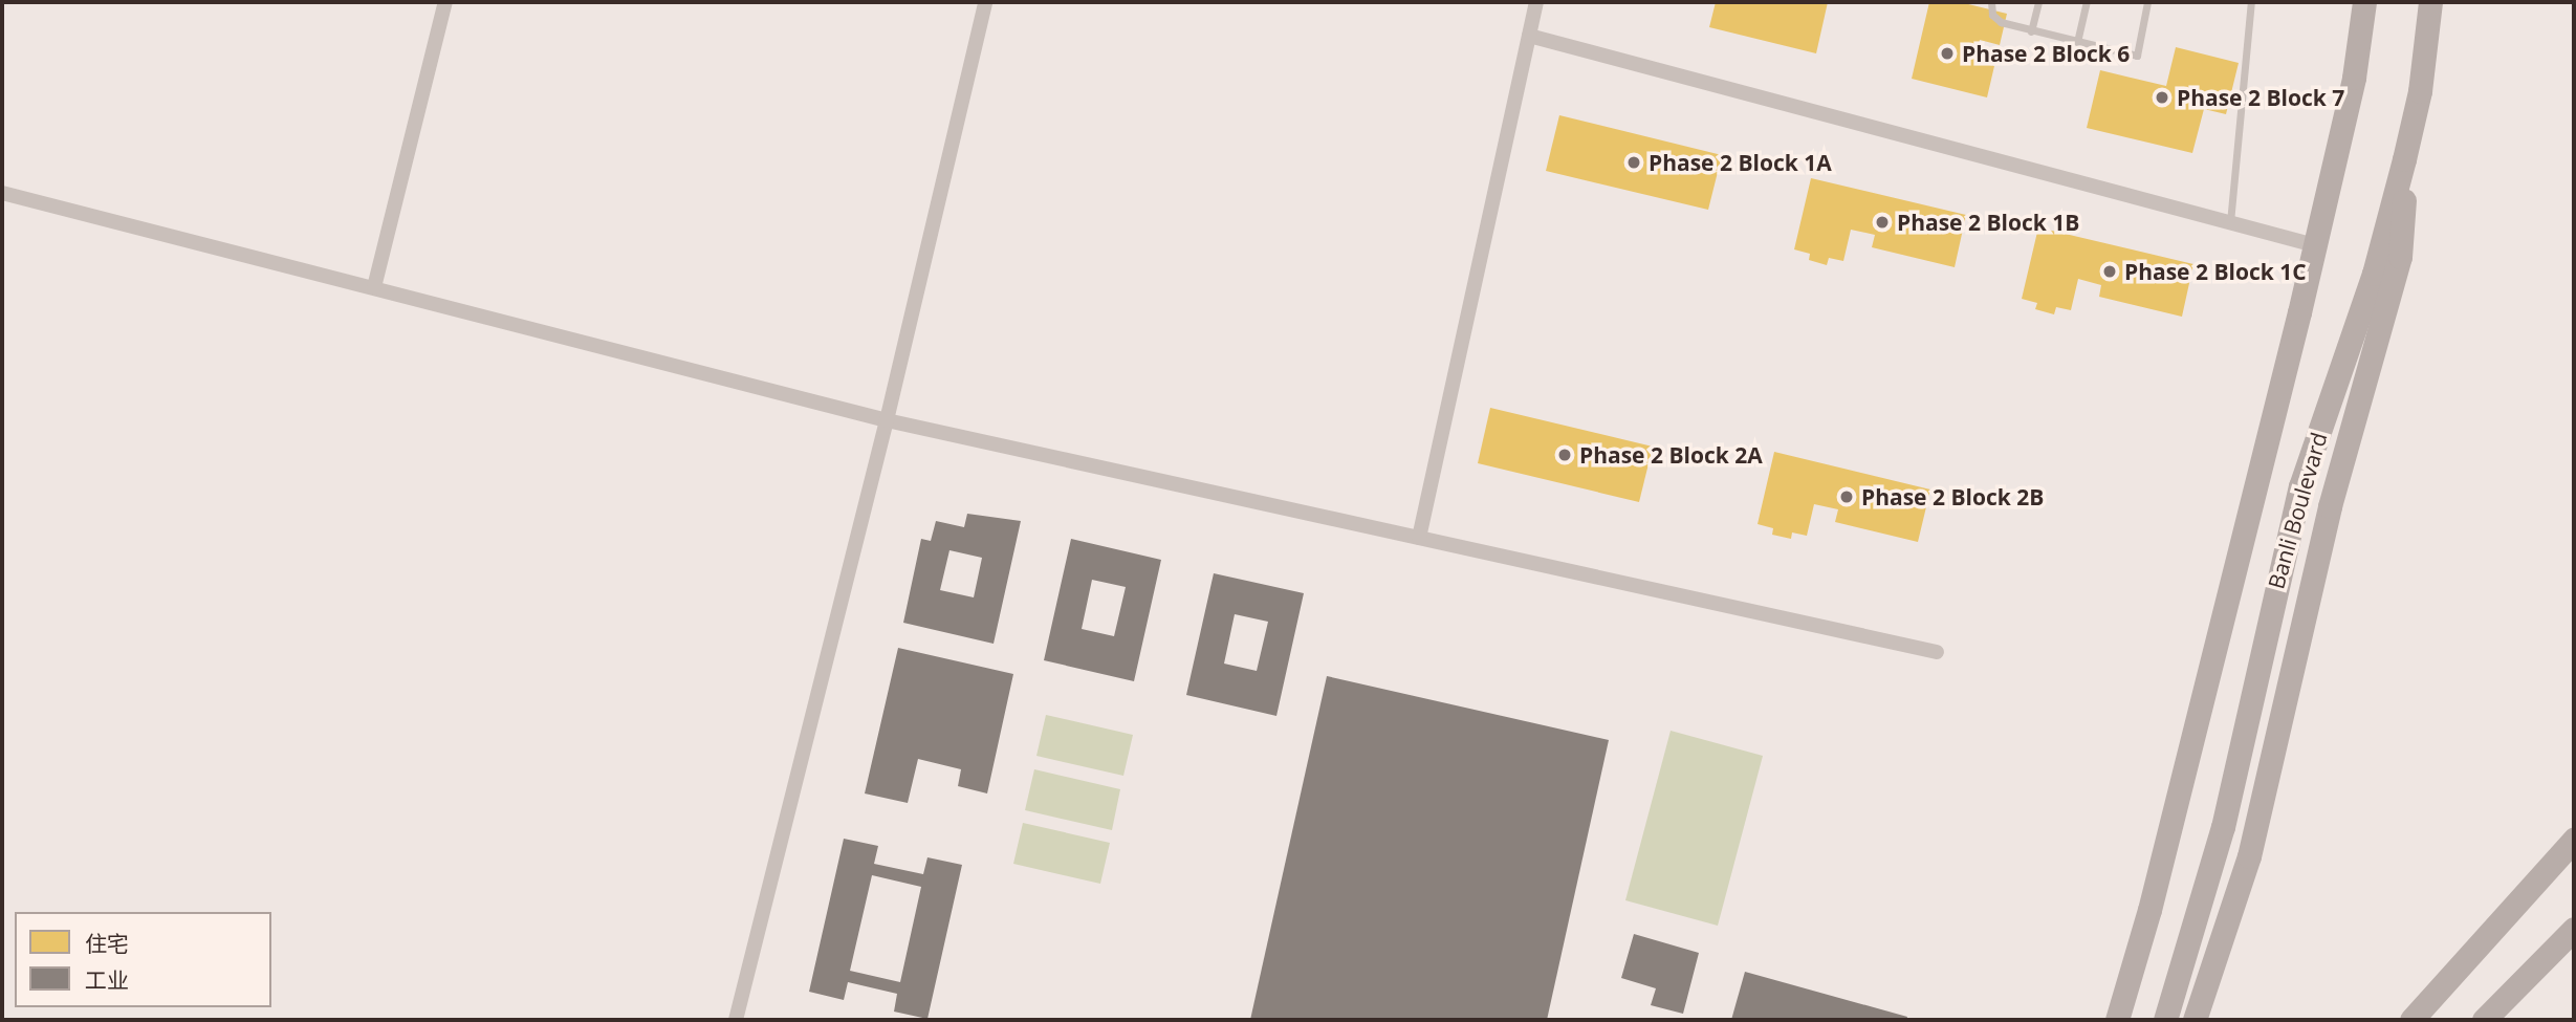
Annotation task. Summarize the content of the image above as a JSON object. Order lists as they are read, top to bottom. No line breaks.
{"streets":{"main road":["Banli Boulevard"]},"places":["Phase 2 Block 6","Phase 2 Block 7","Phase 2 Block 1A","Phase 2 Block 1B","Phase 2 Block 1C","Phase 2 Block 2A","Phase 2 Block 2B"],"legend":["住宅","工业"]}
